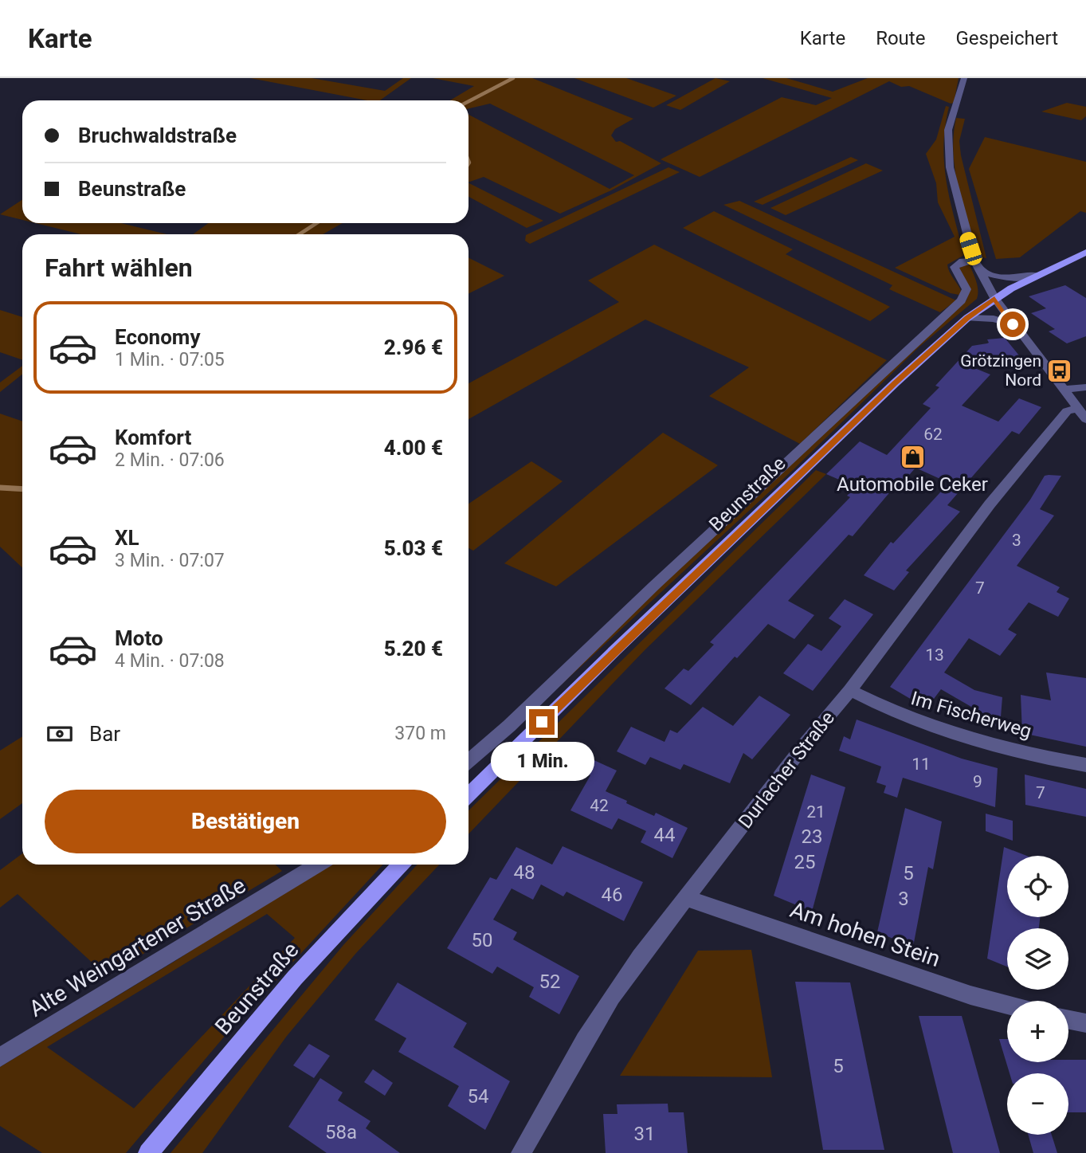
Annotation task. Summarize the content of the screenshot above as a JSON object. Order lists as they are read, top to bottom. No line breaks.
{"streets":{"main road":["Beunstraße"],"street":["Im Fischerweg","Durlacher Straße","Am hohen Stein","Alte Weingartener Straße"]},"crossings":[["Im Fischerweg","Durlacher Straße"],["Durlacher Straße","Am hohen Stein"]],"places":{"bus stop":["Grötzingen Nord"],"shop":["Automobile Ceker"]},"house_numbers":["62","3","7","13","11","9","7","42","21","44","23","25","48","5","46","3","50","52","5","54","58a","31"],"page":{"header":"Karte","nav":["Karte","Route","Gespeichert"],"banner":["Bruchwaldstraße","Beunstraße"],"heading":"Fahrt wählen","list":[{"name":"Economy","note":"1 Min. · 07:05","value":"2.96 €"},{"name":"Komfort","note":"2 Min. · 07:06","value":"4.00 €"},{"name":"XL","note":"3 Min. · 07:07","value":"5.03 €"},{"name":"Moto","note":"4 Min. · 07:08","value":"5.20 €"}],"pay":["Bar","370 m"],"bubble":"1 Min.","buttons":"Bestätigen","map_buttons":["+","−"]}}
